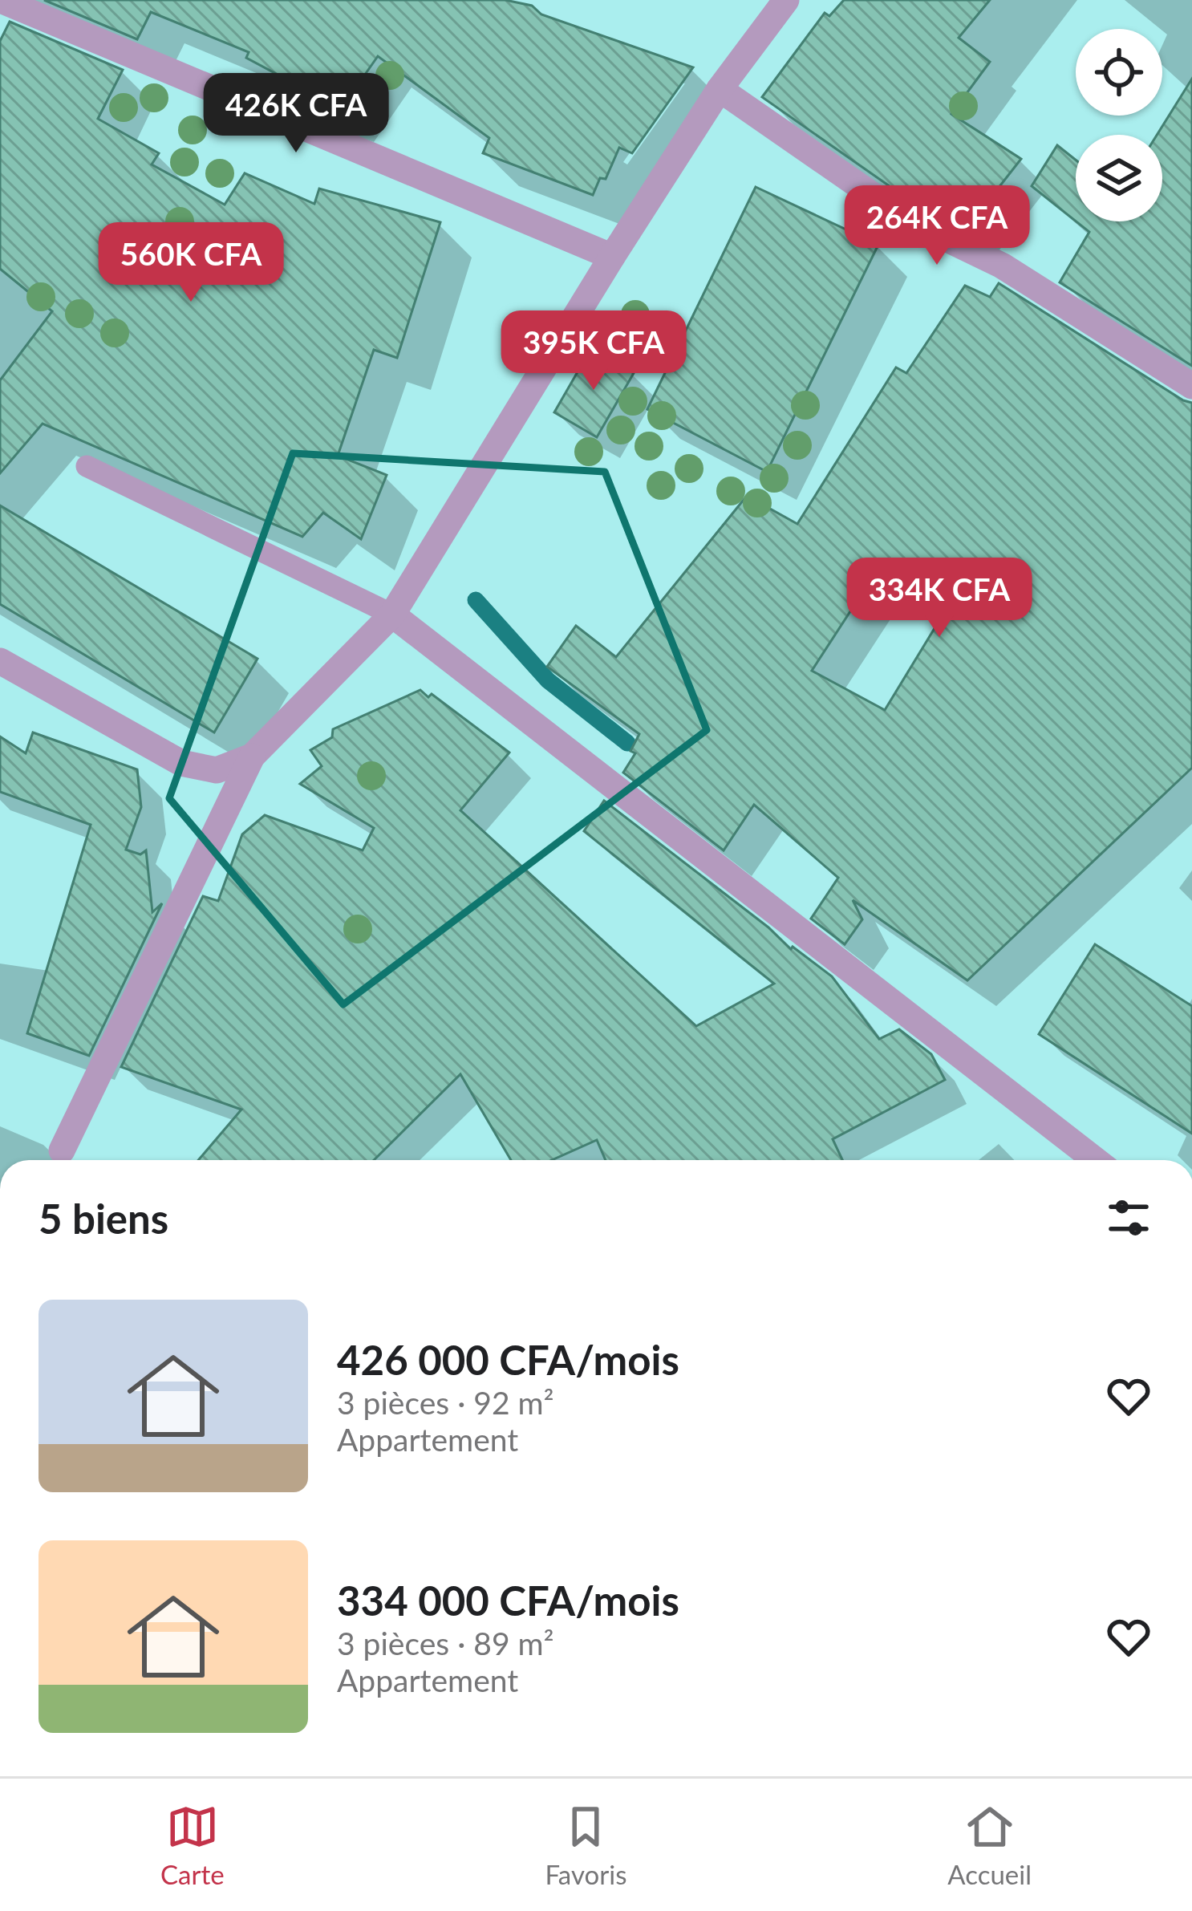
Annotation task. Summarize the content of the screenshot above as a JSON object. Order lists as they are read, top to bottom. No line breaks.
{"page":{"price":["426K CFA","264K CFA","560K CFA","395K CFA","334K CFA"],"heading":"5 biens","list":[{"name":"426 000 CFA/mois","note":"3 pièces · 92 m² · Appartement"},{"name":"334 000 CFA/mois","note":"3 pièces · 89 m² · Appartement"}],"tabs":["Carte","Favoris","Accueil"]}}
